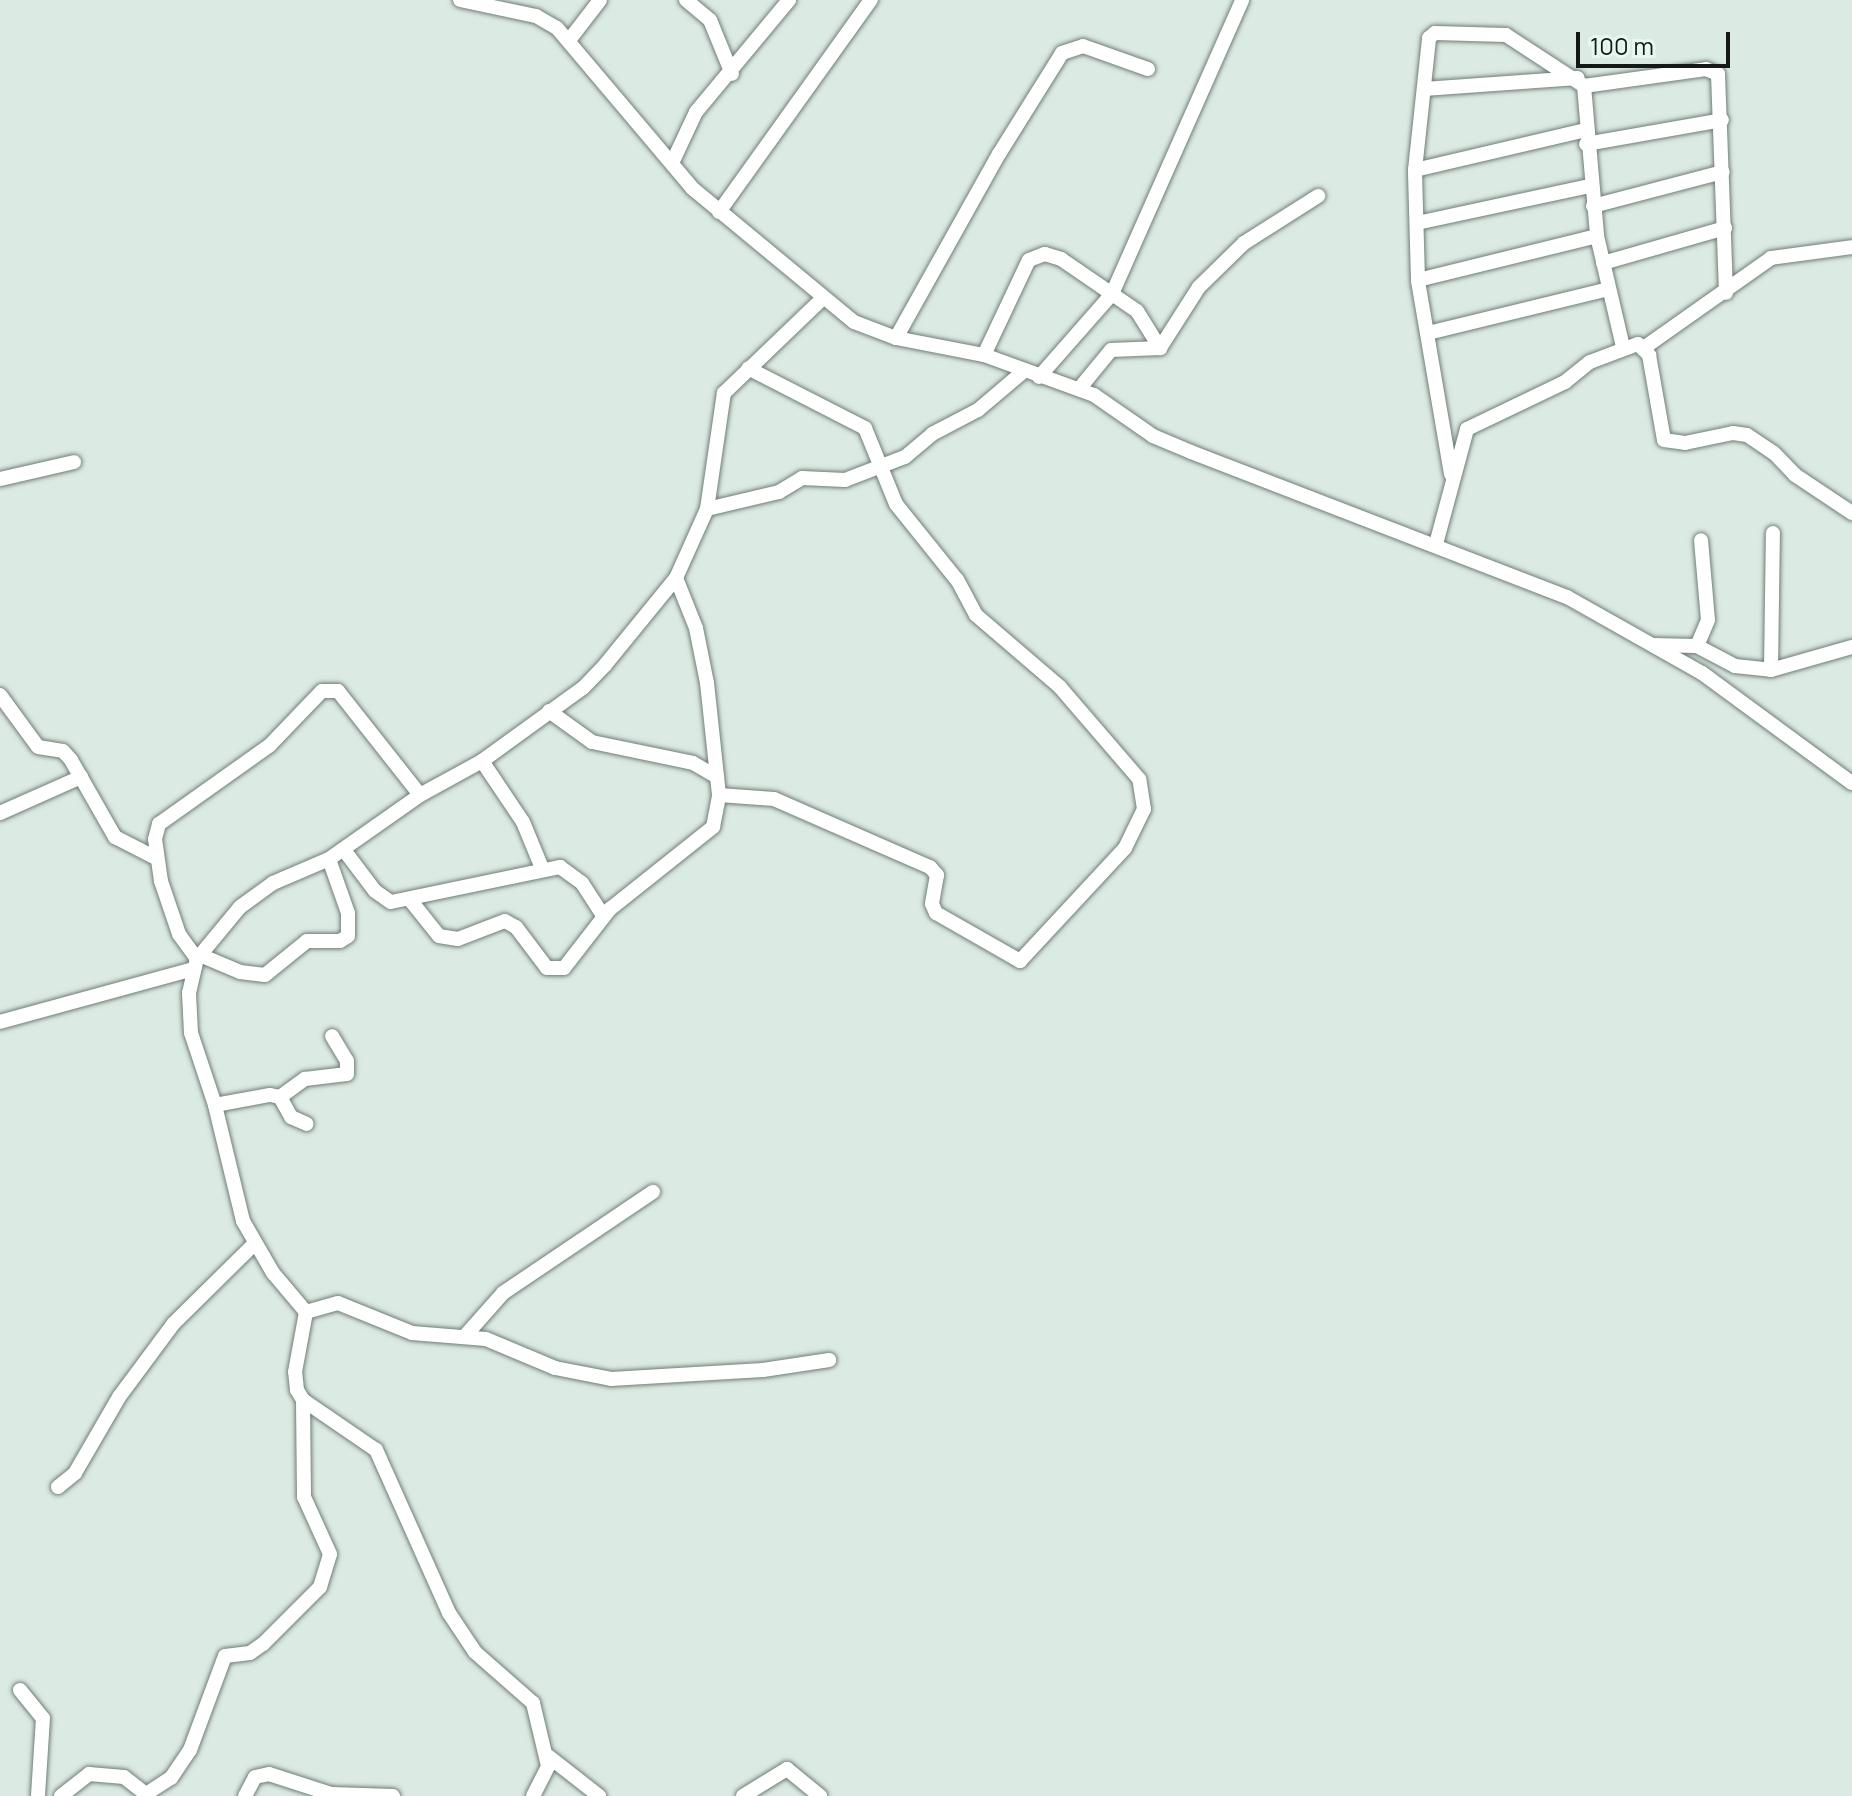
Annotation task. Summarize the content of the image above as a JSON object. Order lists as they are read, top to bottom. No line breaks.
{"scale_bar":"100 m"}
